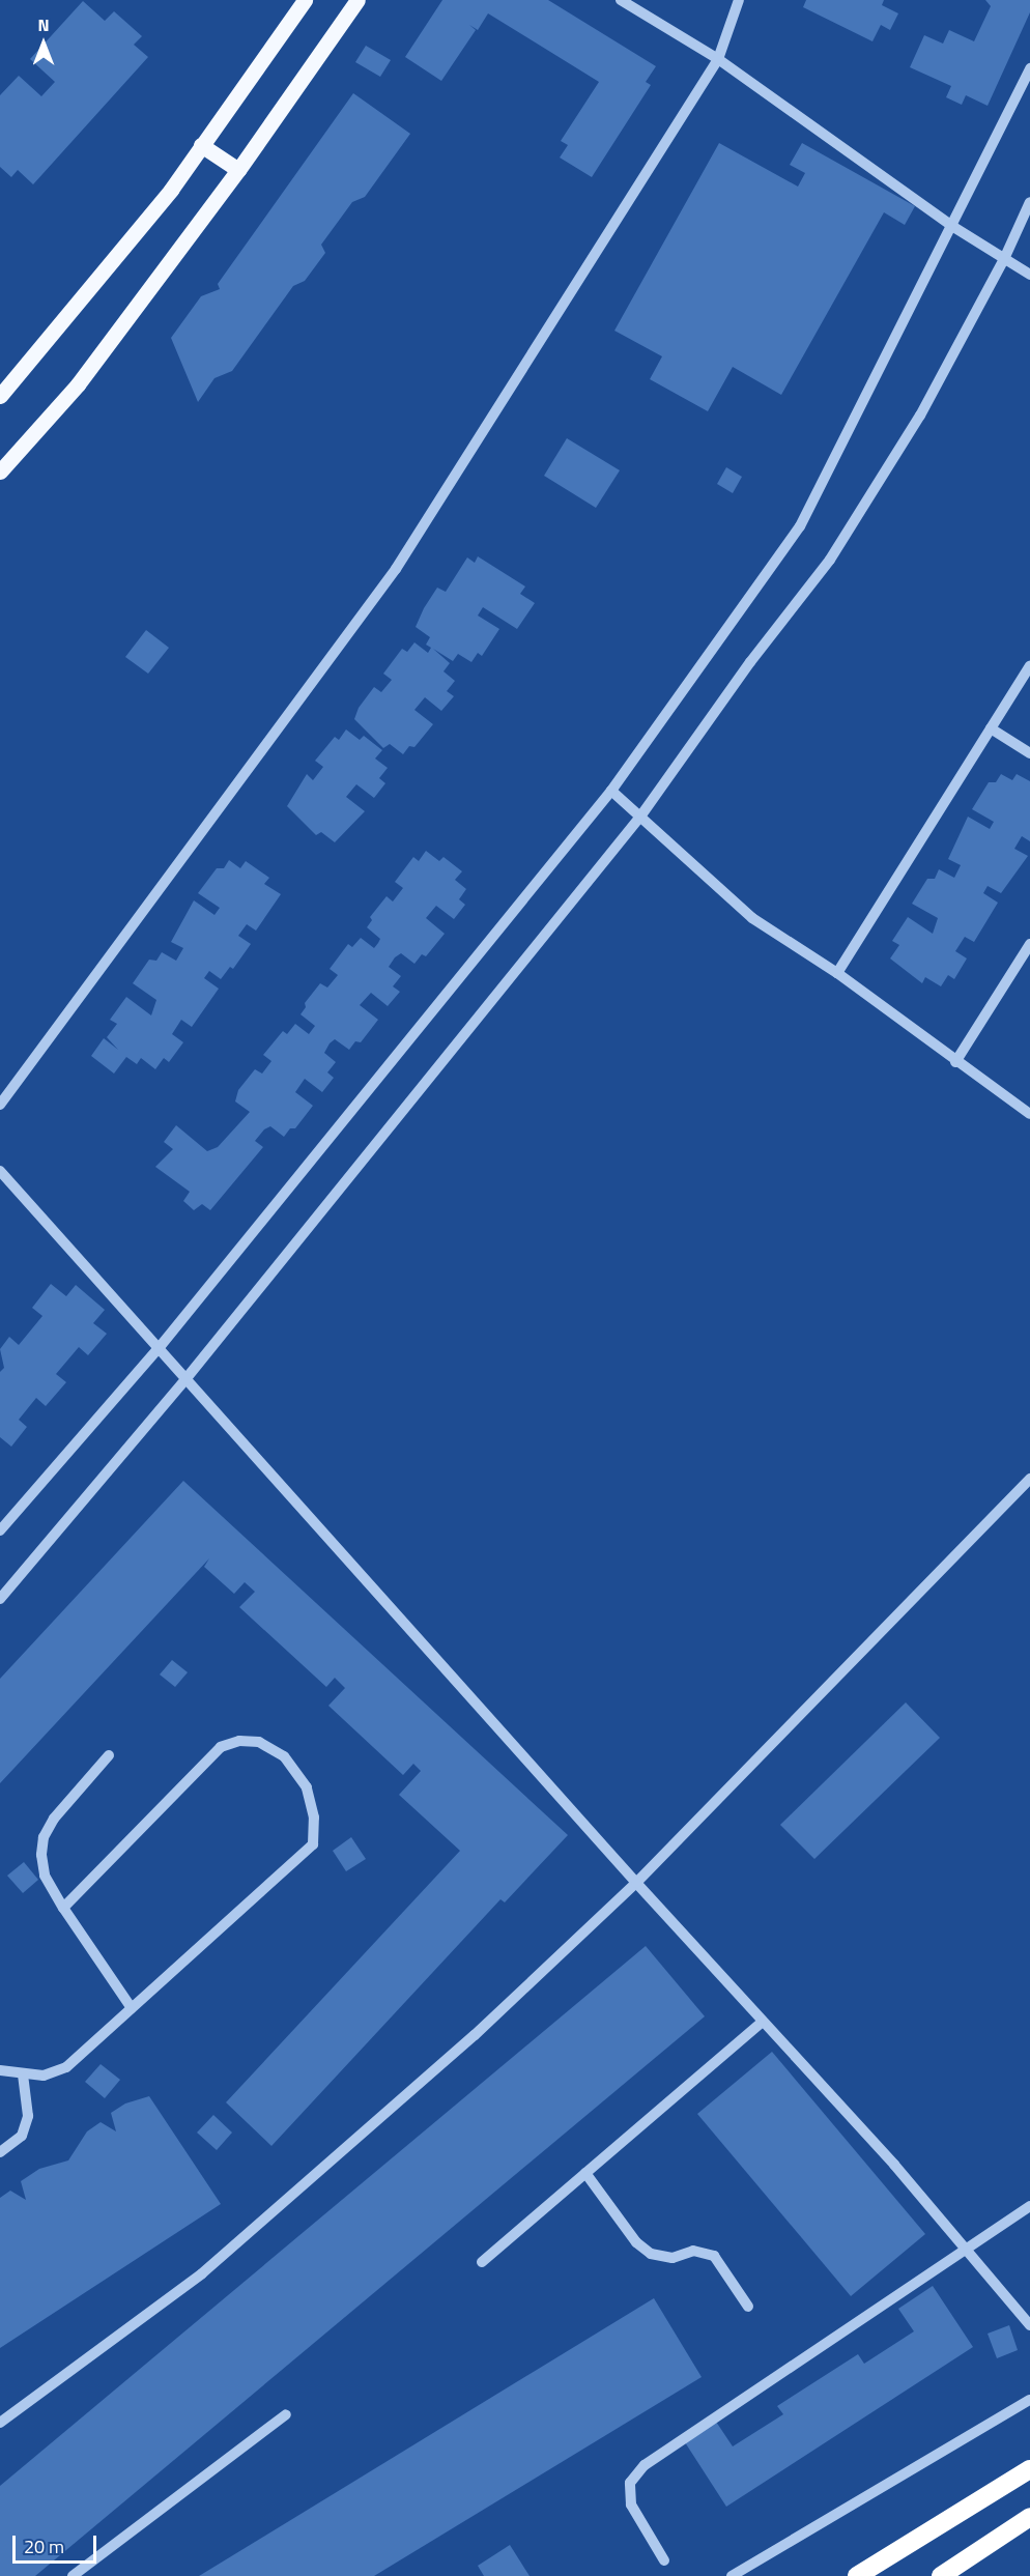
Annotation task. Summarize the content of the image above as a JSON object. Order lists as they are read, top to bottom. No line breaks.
{"scale_bar":"20 m","north":"top"}
